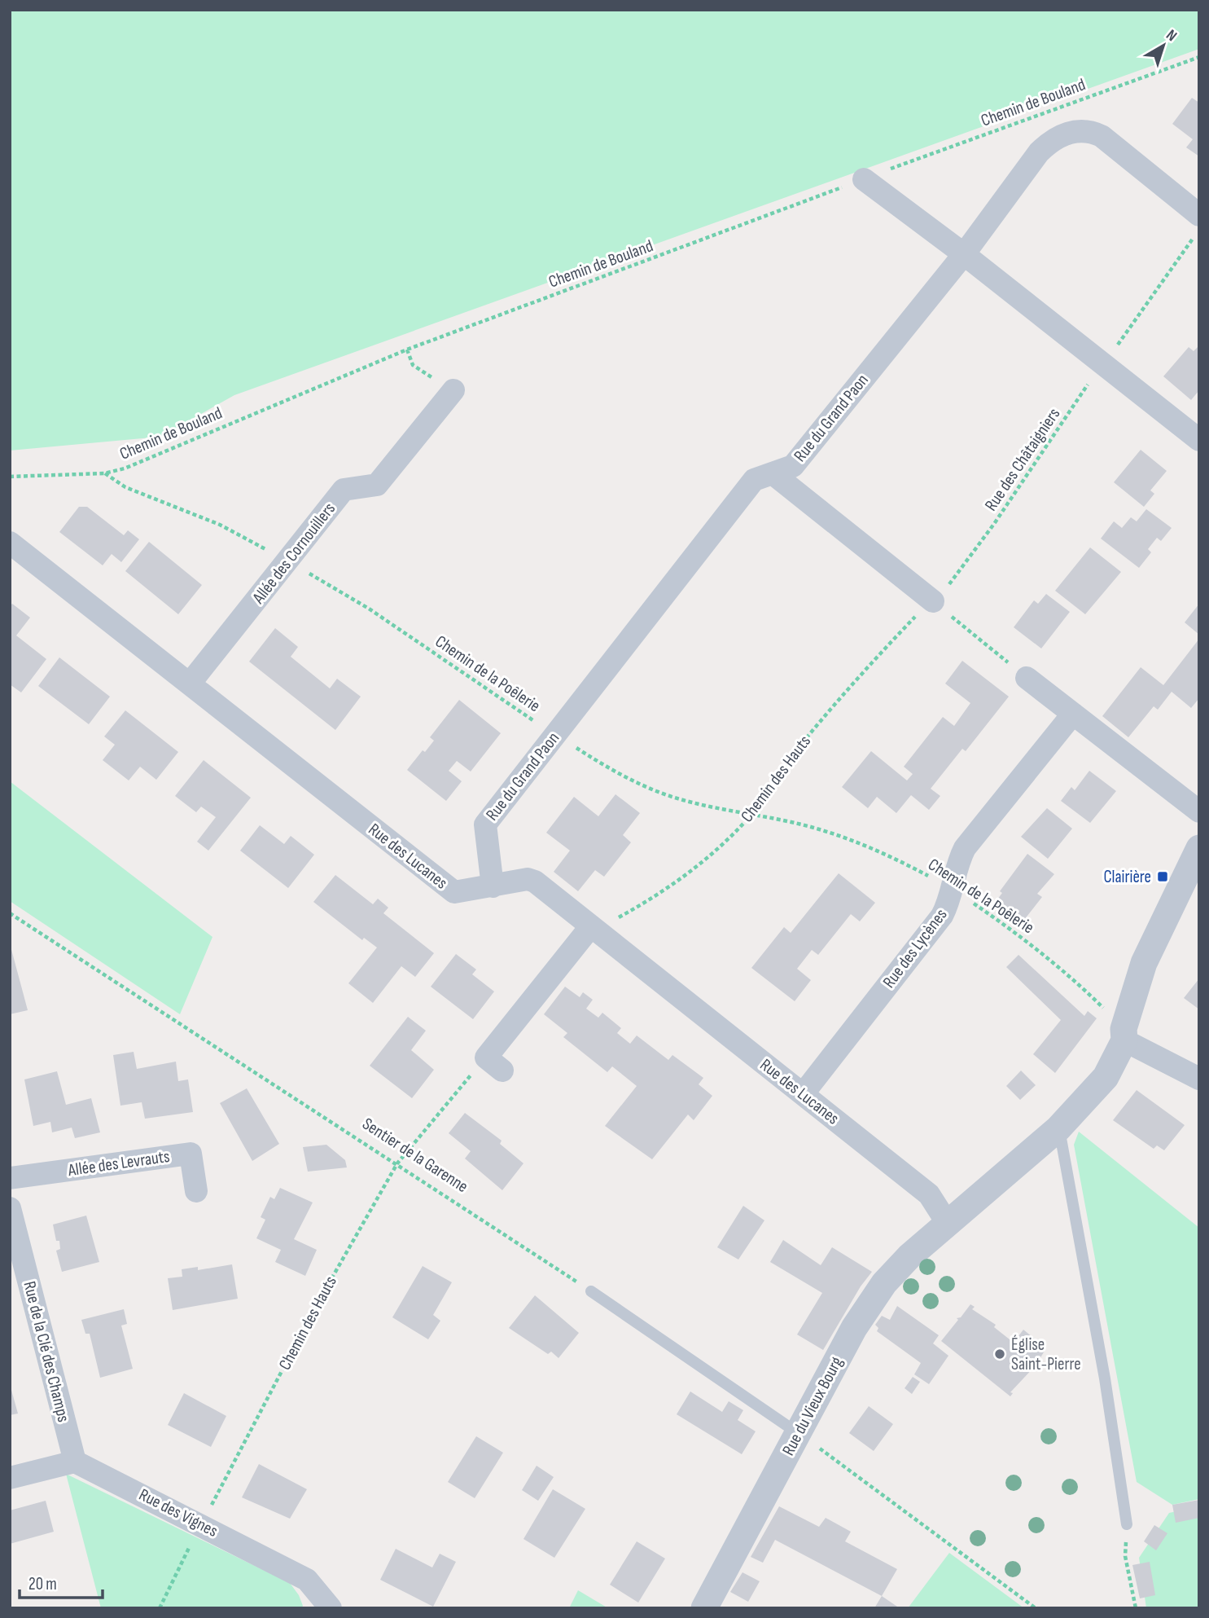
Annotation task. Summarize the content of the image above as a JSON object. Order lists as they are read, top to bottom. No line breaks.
{"streets":{"street":["Rue du Grand Paon","Allée des Cornouillers","Rue des Lucanes","Rue des Lycènes","Allée des Levrauts","Rue de la Clé des Champs","Rue du Vieux Bourg","Rue des Vignes"],"path":["Chemin de Bouland","Rue des Châtaigniers","Chemin de la Poêlerie","Chemin des Hauts","Sentier de la Garenne"]},"crossings":[["Chemin de Bouland","Chemin de la Poêlerie"],["Rue du Grand Paon","Chemin de la Poêlerie"],["Rue du Grand Paon","Rue des Lucanes"],["Rue des Châtaigniers","Chemin des Hauts"],["Allée des Cornouillers","Chemin de la Poêlerie"],["Allée des Cornouillers","Rue des Lucanes"],["Chemin de la Poêlerie","Chemin des Hauts"],["Chemin de la Poêlerie","Rue des Lycènes"],["Chemin des Hauts","Rue des Lucanes"],["Chemin des Hauts","Sentier de la Garenne"],["Chemin des Hauts","Rue des Vignes"],["Rue des Lucanes","Rue des Lycènes"],["Rue des Lucanes","Rue du Vieux Bourg"],["Rue de la Clé des Champs","Rue des Vignes"]],"places":{"transit":["Clairière"],"other":["Église Saint-Pierre"]},"scale_bar":"20 m","north":"top right"}
